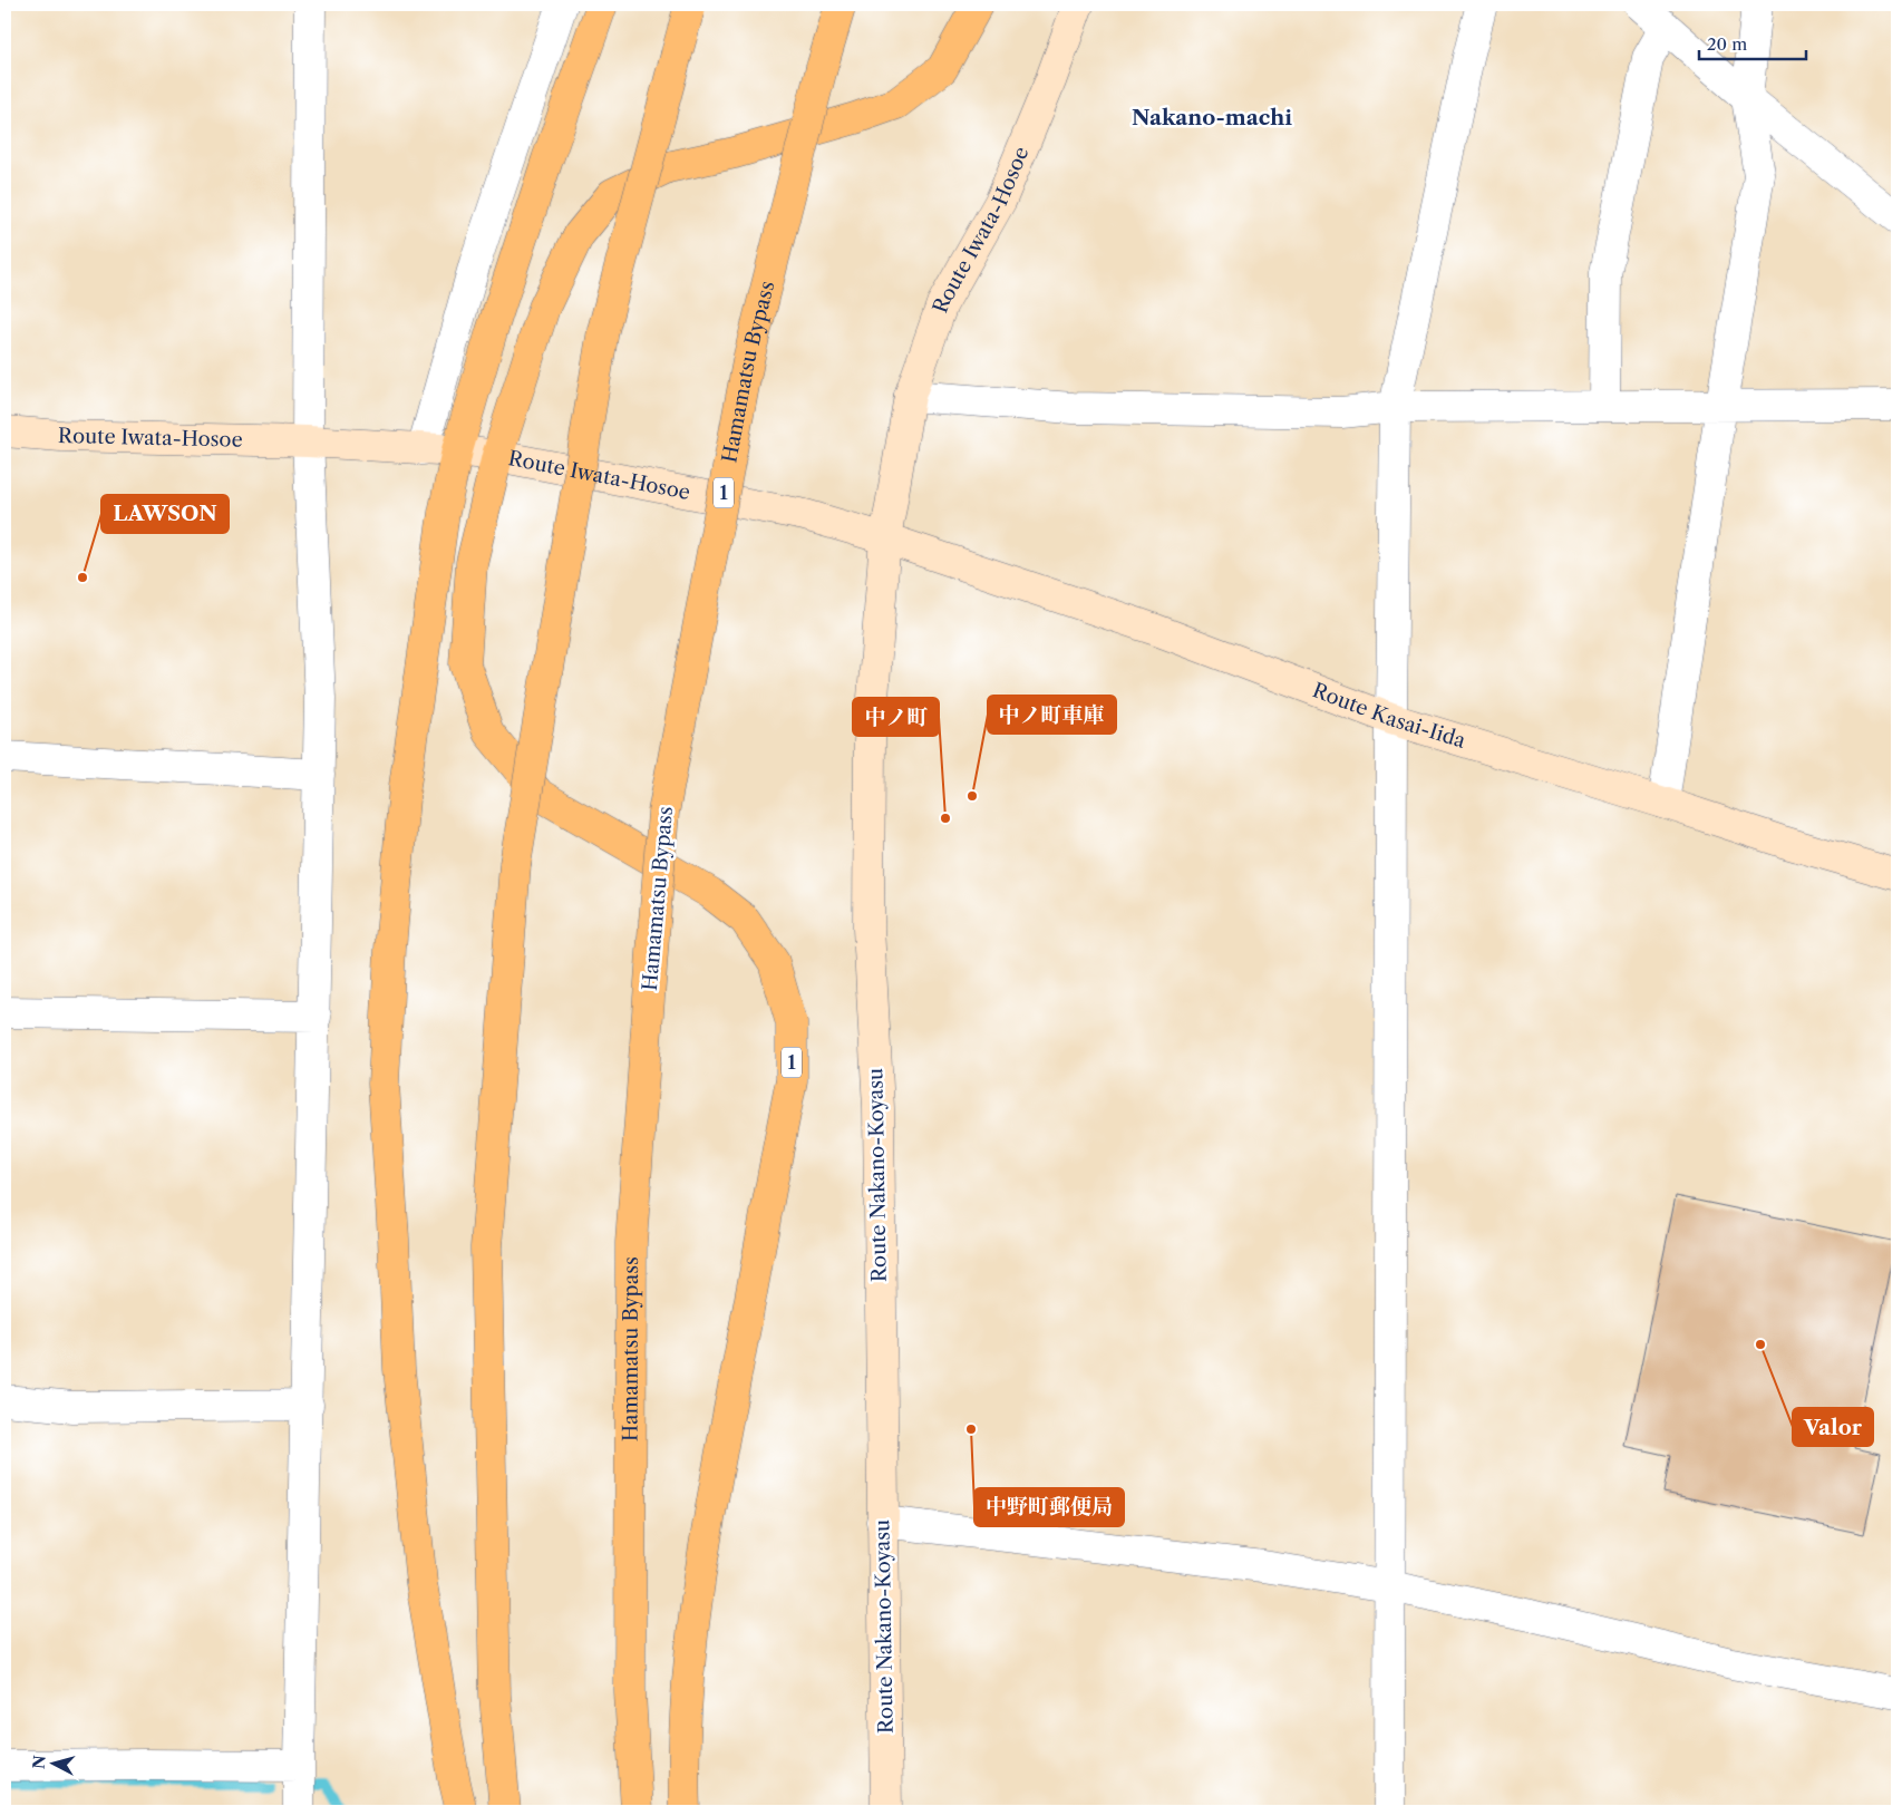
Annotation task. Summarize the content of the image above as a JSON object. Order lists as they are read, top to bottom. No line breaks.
{"streets":{"highway":["Hamamatsu Bypass","1"],"main road":["Route Iwata-Hosoe","Route Kasai-Iida","Route Nakano-Koyasu"]},"crossings":[["Route Iwata-Hosoe","1"],["Route Iwata-Hosoe","Route Kasai-Iida"],["Route Iwata-Hosoe","Route Nakano-Koyasu"],["Route Kasai-Iida","Route Nakano-Koyasu"]],"districts":["Nakano-machi"],"places":["LAWSON","中ノ町車庫","中ノ町","Valor","中野町郵便局"],"scale_bar":"20 m","north":"left"}
